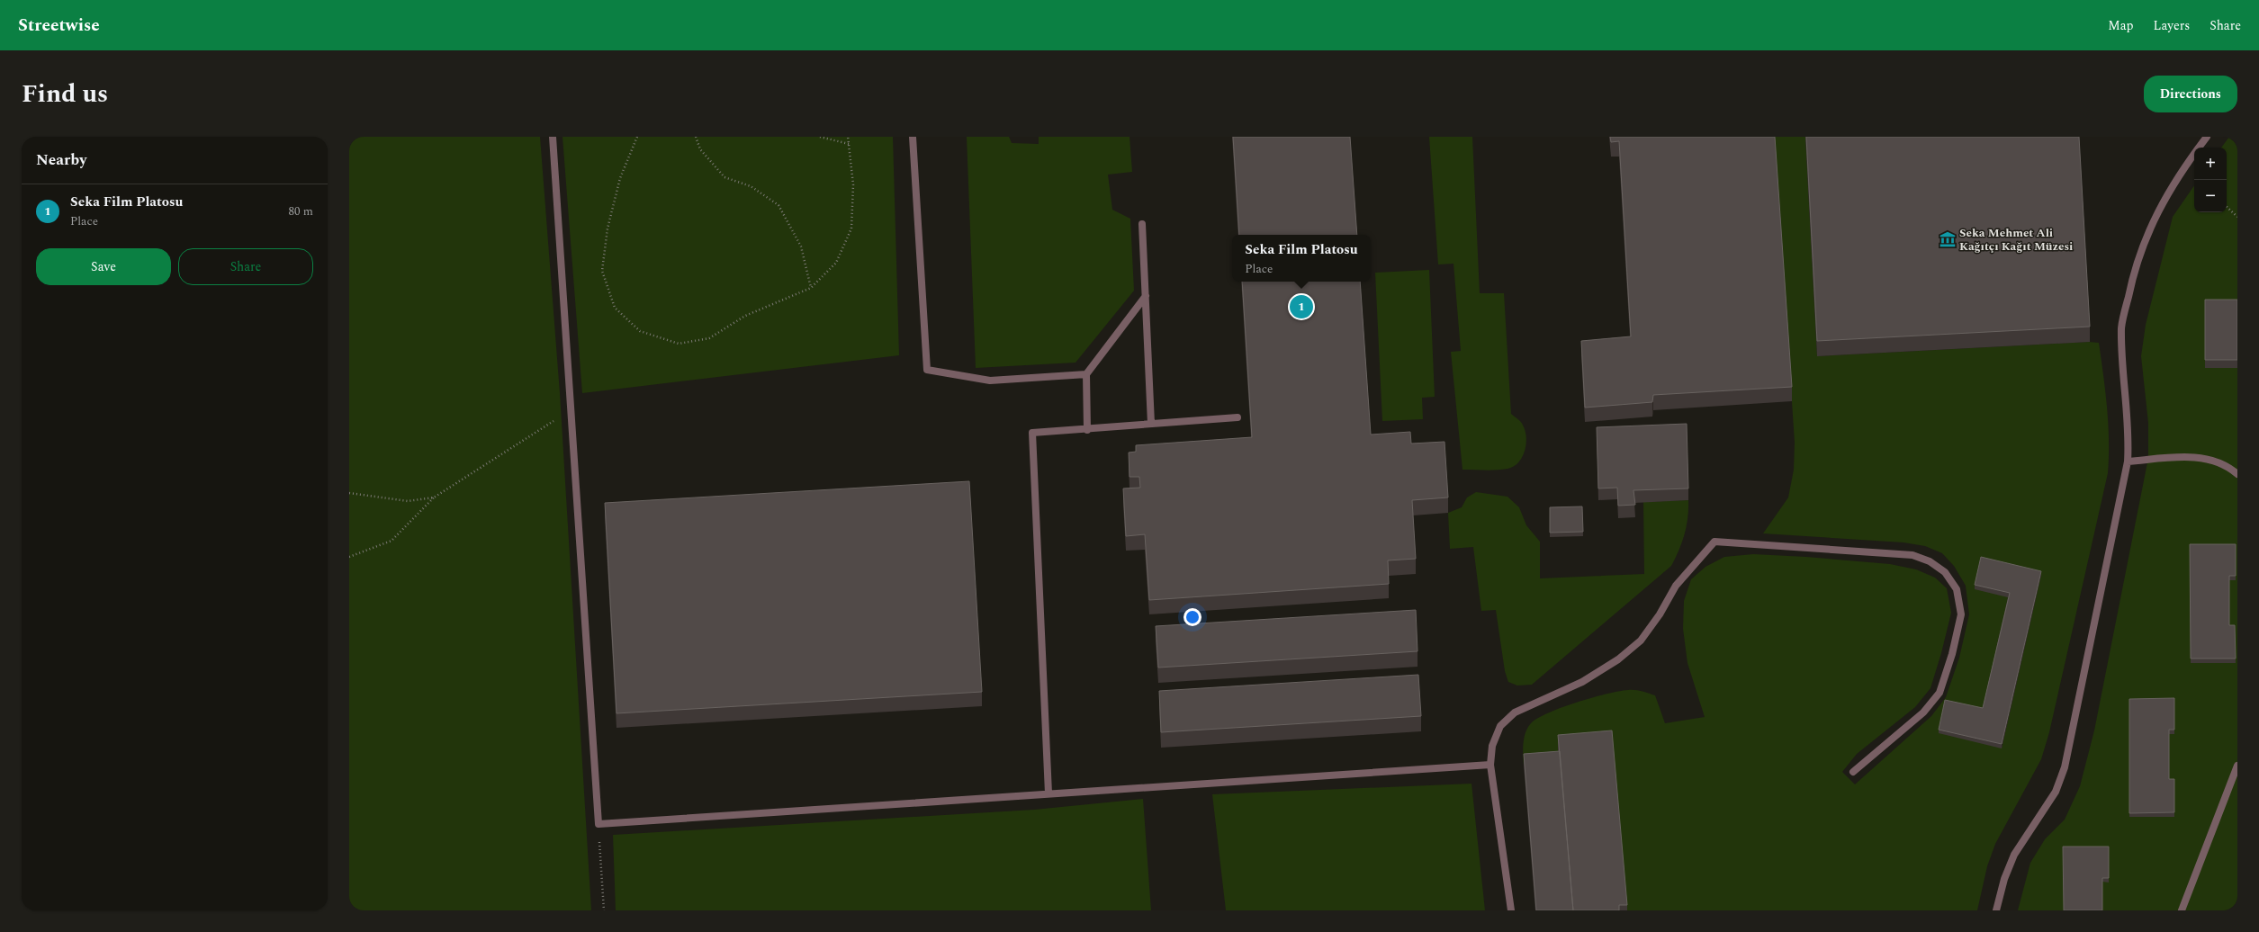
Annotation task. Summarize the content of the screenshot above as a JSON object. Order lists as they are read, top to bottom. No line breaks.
{"places":{"museum":["Seka Mehmet Ali Kağıtçı Kağıt Müzesi"]},"page":{"header":"Streetwise","nav":["Map","Layers","Share"],"title":"Find us","buttons":["Directions",["Save","Share"]],"heading":"Nearby","map_buttons":["+","−"],"list":[{"mark":"1","name":"Seka Film Platosu","note":"Place","value":"80 m"}],"popup":["Seka Film Platosu","Place"],"pins":"1"}}
